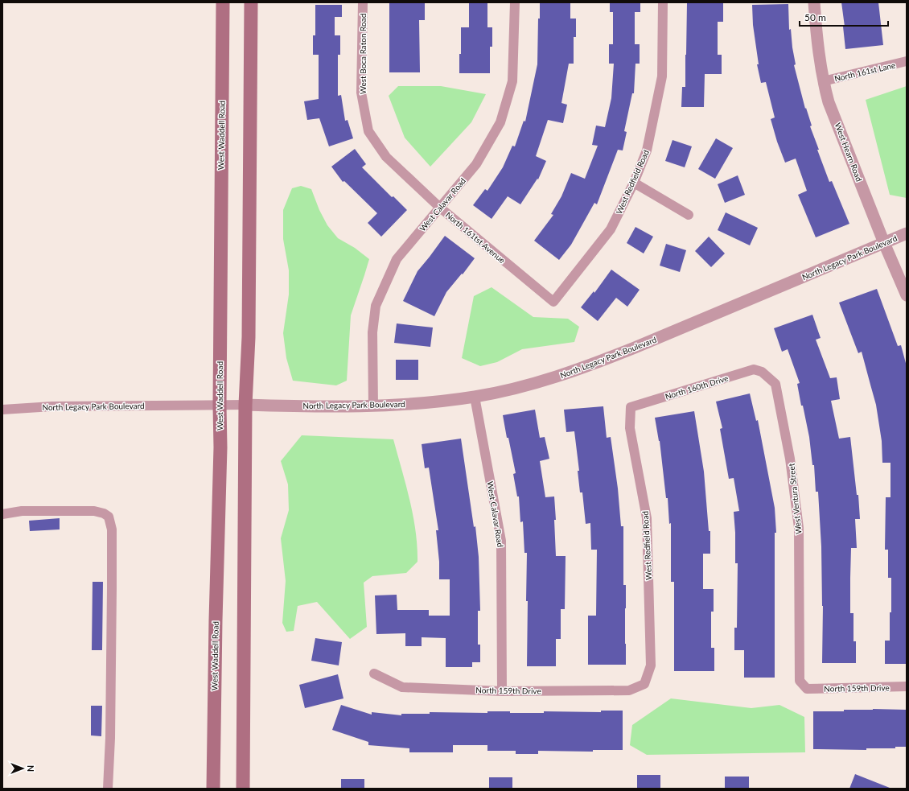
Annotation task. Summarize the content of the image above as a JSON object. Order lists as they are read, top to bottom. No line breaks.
{"streets":{"main road":["West Waddell Road"],"street":["West Boca Raton Road","North 161st Lane","West Hearn Road","West Redfield Road","West Calavar Road","North 161tst Avenue","North Legacy Park Boulevard","North 160th Drive","West Ventura Street","North 159th Drive"]},"crossings":[["West Boca Raton Road","North 161tst Avenue"],["North 161st Lane","West Hearn Road"],["West Waddell Road","North Legacy Park Boulevard"],["West Hearn Road","North Legacy Park Boulevard"],["West Redfield Road","North 161tst Avenue"],["West Redfield Road","North 160th Drive"],["West Redfield Road","North 159th Drive"],["West Calavar Road","North 161tst Avenue"],["West Calavar Road","North Legacy Park Boulevard"],["West Calavar Road","North 159th Drive"],["North 160th Drive","West Ventura Street"],["West Ventura Street","North 159th Drive"]],"scale_bar":"50 m","north":"right"}
